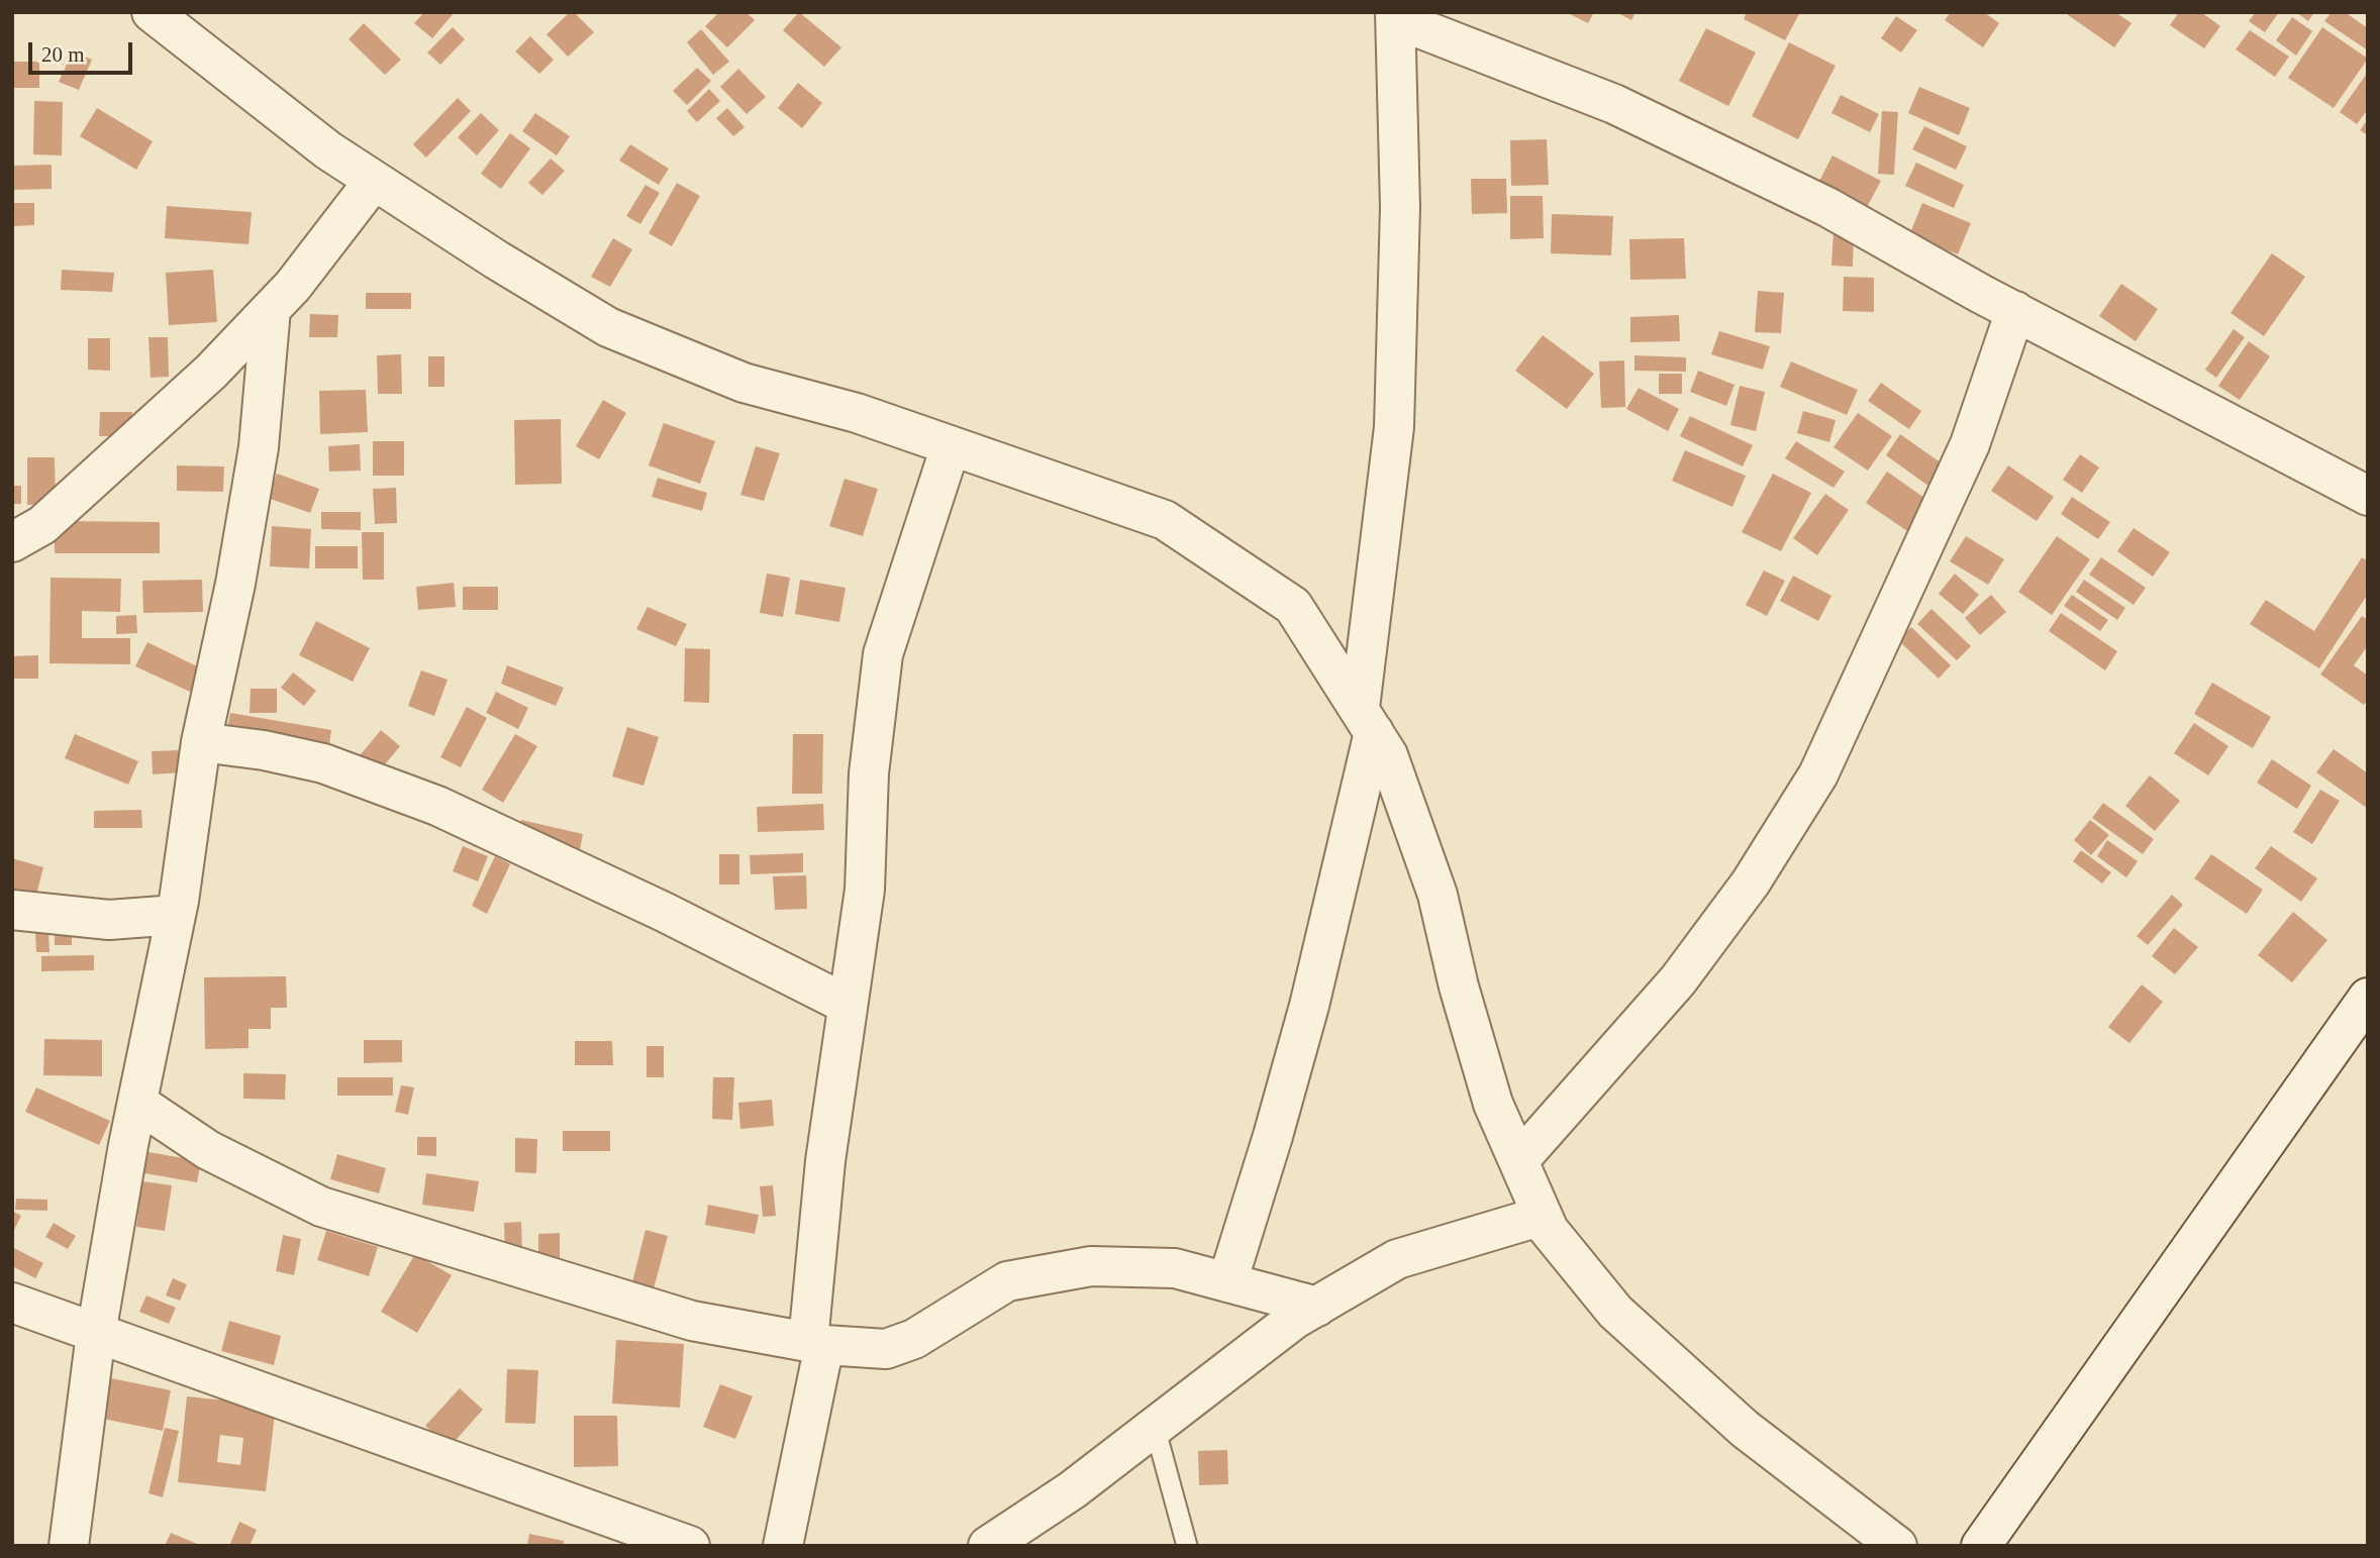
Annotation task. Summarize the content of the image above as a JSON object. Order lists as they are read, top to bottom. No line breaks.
{"scale_bar":"20 m"}
